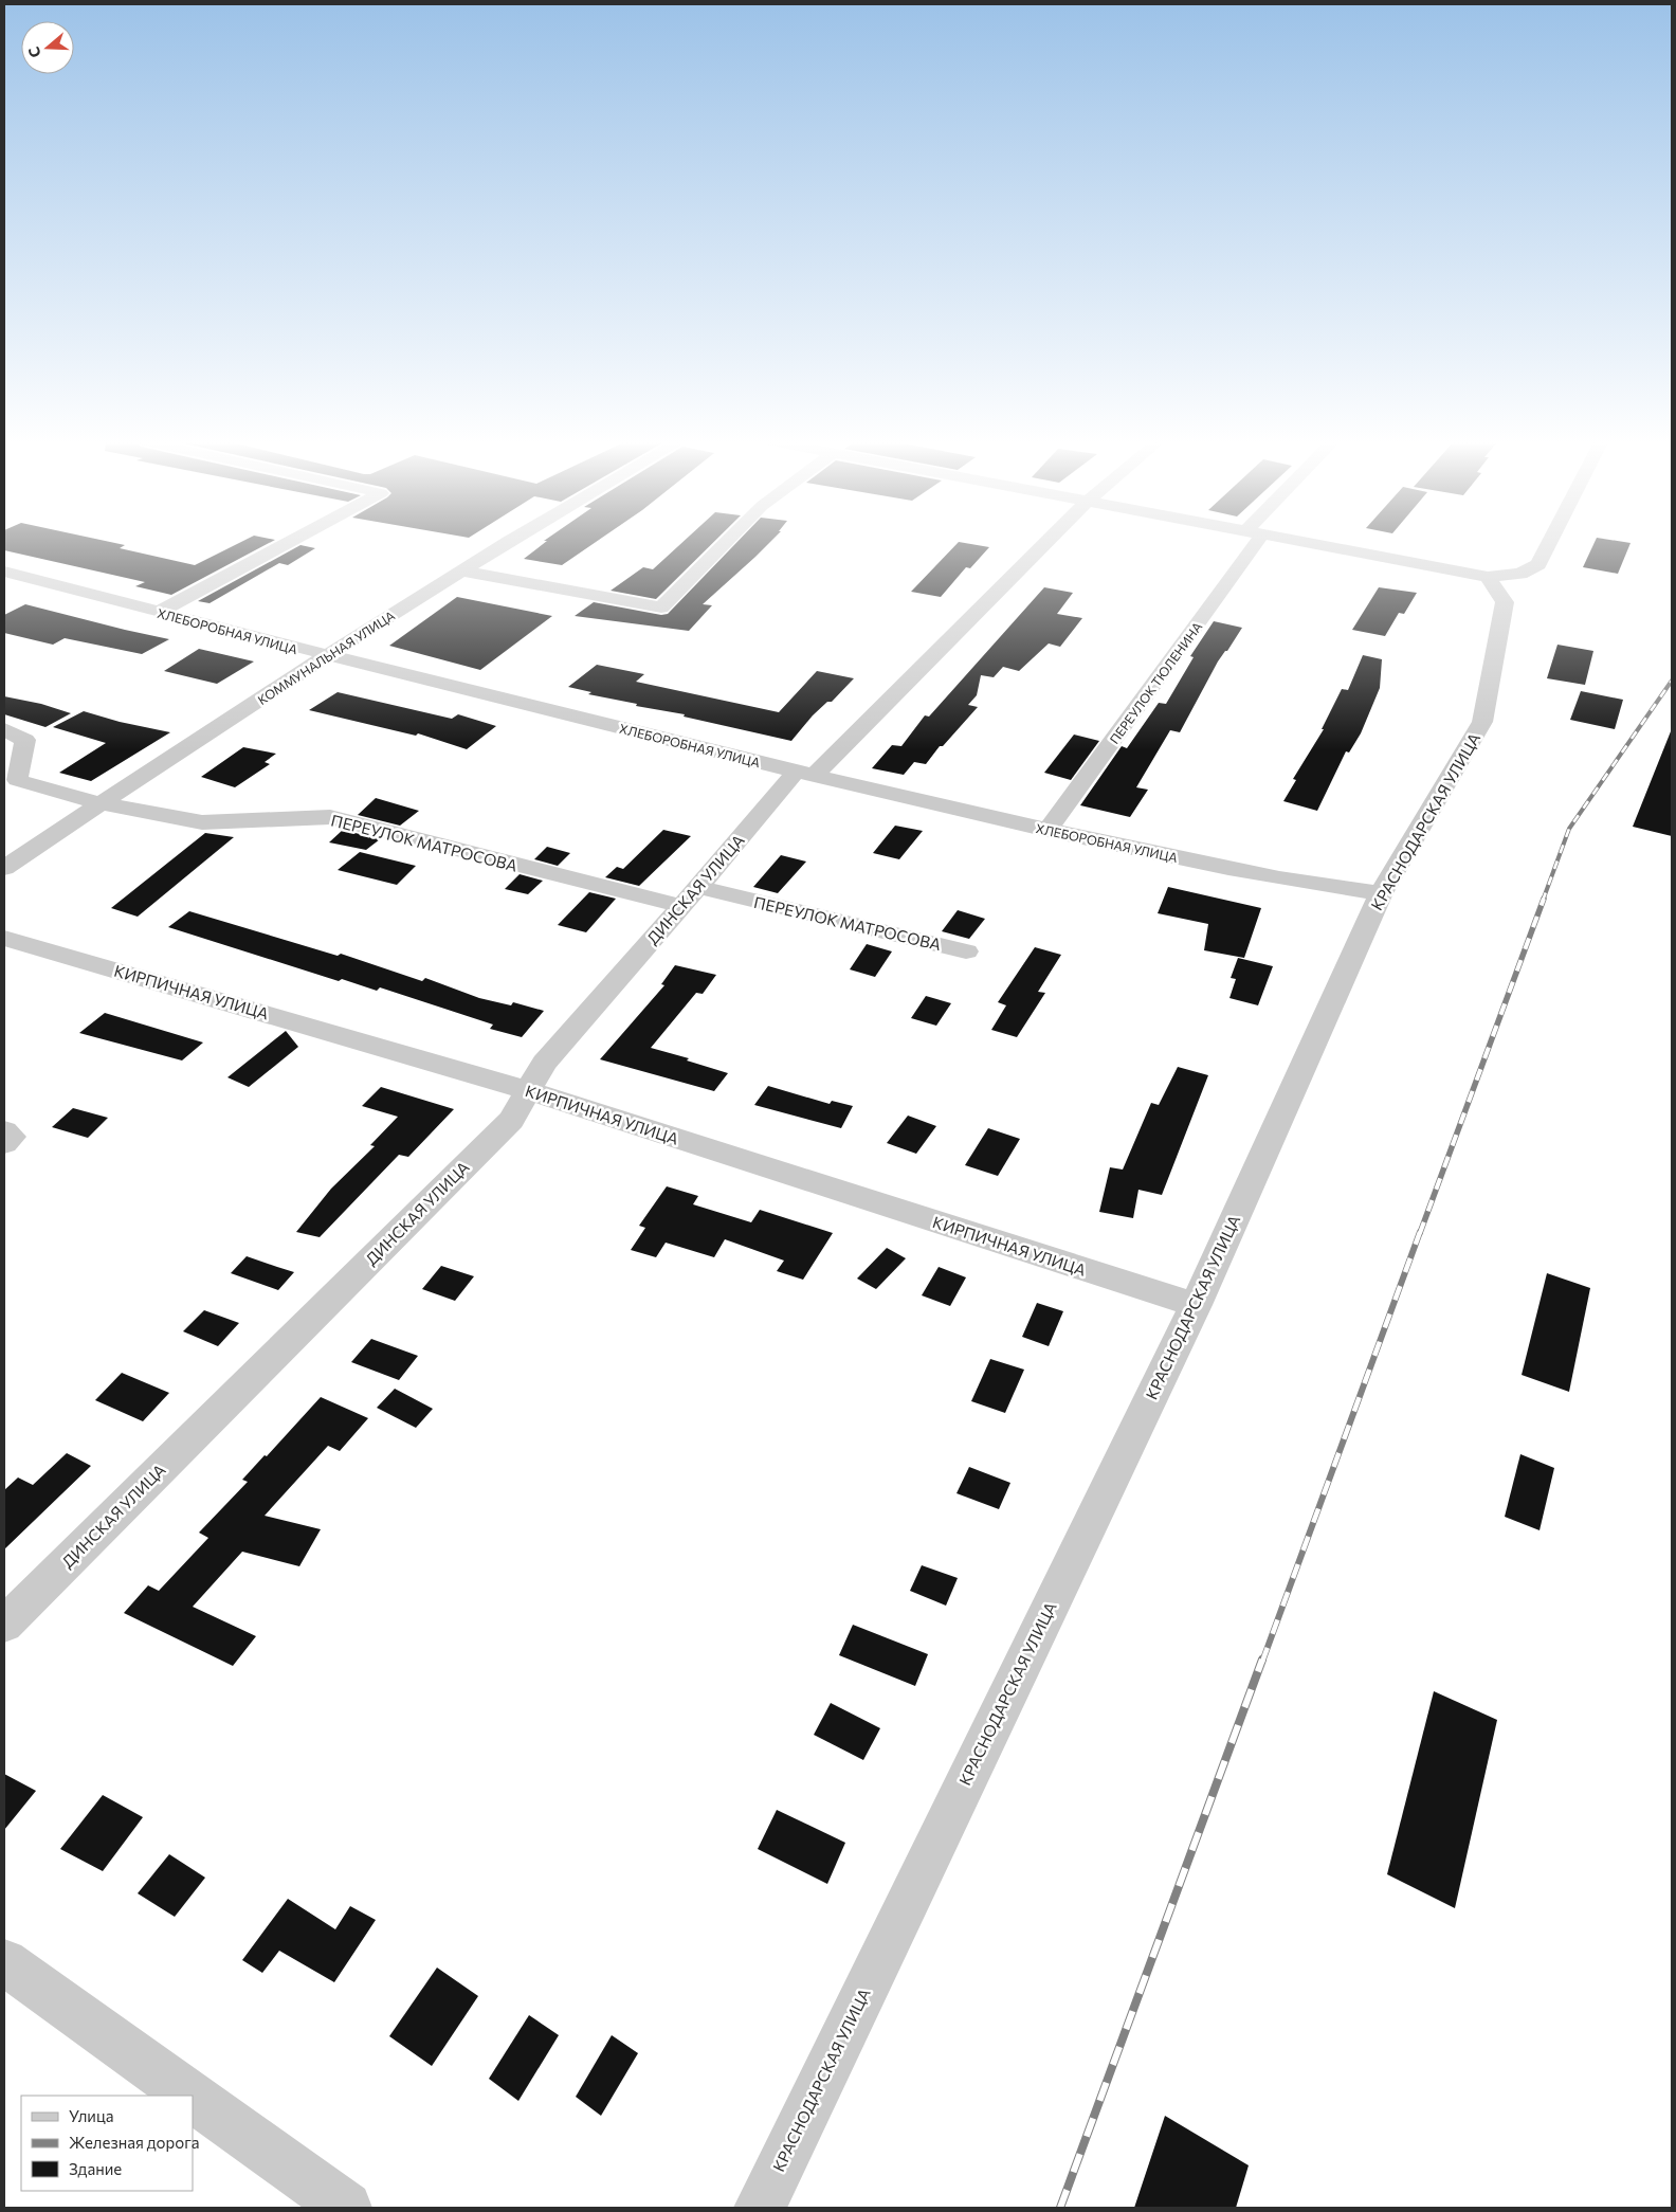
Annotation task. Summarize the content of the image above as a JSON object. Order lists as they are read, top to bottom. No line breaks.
{"streets":{"street":["ХЛЕБОРОБНАЯ УЛИЦА","КОММУНАЛЬНАЯ УЛИЦА","ПЕРЕУЛОК ТЮЛЕНИНА","КРАСНОДАРСКАЯ УЛИЦА","ПЕРЕУЛОК МАТРОСОВА","ДИНСКАЯ УЛИЦА","КИРПИЧНАЯ УЛИЦА"]},"crossings":[["ХЛЕБОРОБНАЯ УЛИЦА","КОММУНАЛЬНАЯ УЛИЦА"],["ХЛЕБОРОБНАЯ УЛИЦА","ПЕРЕУЛОК ТЮЛЕНИНА"],["ХЛЕБОРОБНАЯ УЛИЦА","КРАСНОДАРСКАЯ УЛИЦА"],["ХЛЕБОРОБНАЯ УЛИЦА","ДИНСКАЯ УЛИЦА"],["КОММУНАЛЬНАЯ УЛИЦА","ПЕРЕУЛОК МАТРОСОВА"],["КРАСНОДАРСКАЯ УЛИЦА","КИРПИЧНАЯ УЛИЦА"],["ПЕРЕУЛОК МАТРОСОВА","ДИНСКАЯ УЛИЦА"],["ДИНСКАЯ УЛИЦА","КИРПИЧНАЯ УЛИЦА"]],"legend":["Улица","Железная дорога","Здание"],"north":"left"}
